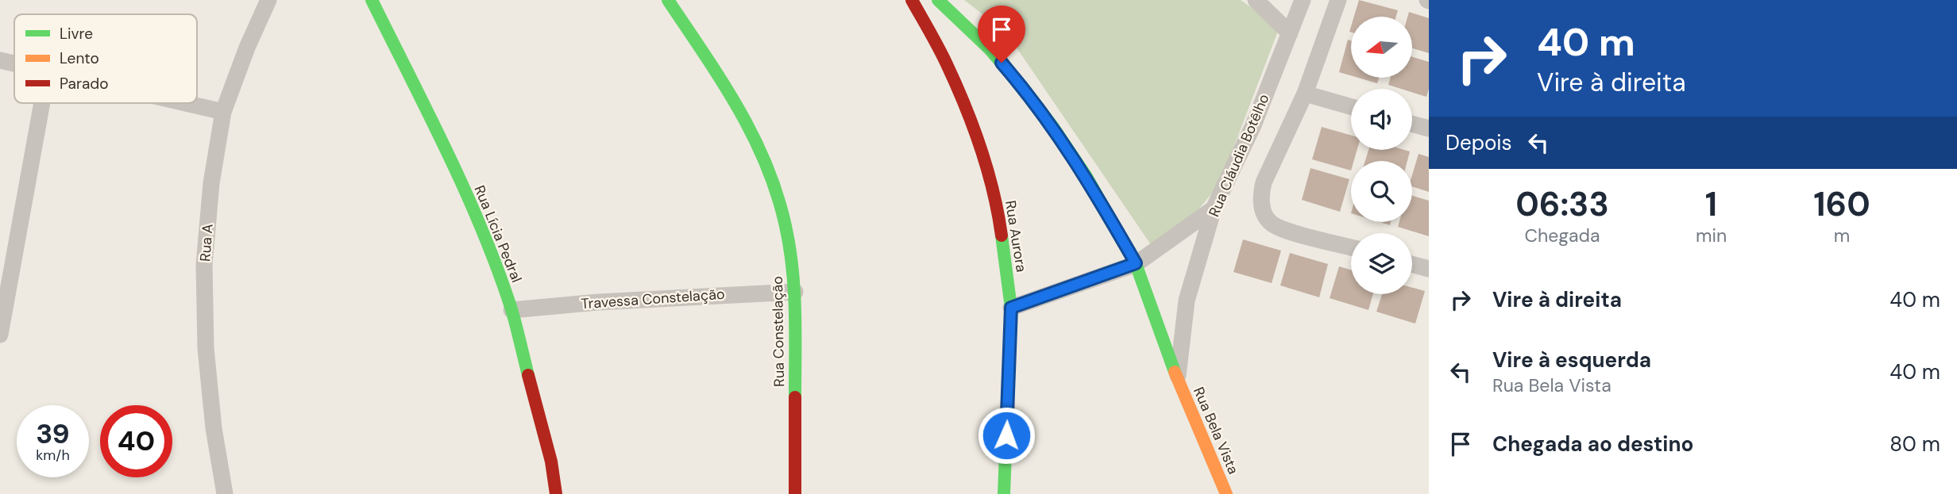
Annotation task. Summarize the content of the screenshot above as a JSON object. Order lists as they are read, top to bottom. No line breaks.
{"streets":{"street":["Rua Cláudia Botêlho","Rua Lícia Pedral","Rua Aurora","Rua A","Travessa Constelação","Rua Constelação","Rua Bela Vista"]},"crossings":[["Rua Cláudia Botêlho","Rua Bela Vista"],["Rua Lícia Pedral","Travessa Constelação"],["Travessa Constelação","Rua Constelação"]],"legend":["Livre","Lento","Parado"],"north":"left","page":{"turn":["40 m","Vire à direita"],"then":"Depois","eta":["06:33","Chegada","1","min","160","m"],"list":[{"name":"Vire à direita","value":"40 m"},{"name":"Vire à esquerda","note":"Rua Bela Vista","value":"40 m"},{"name":"Chegada ao destino","value":"80 m"}],"speed":"39 km/h","limit":"40"}}
